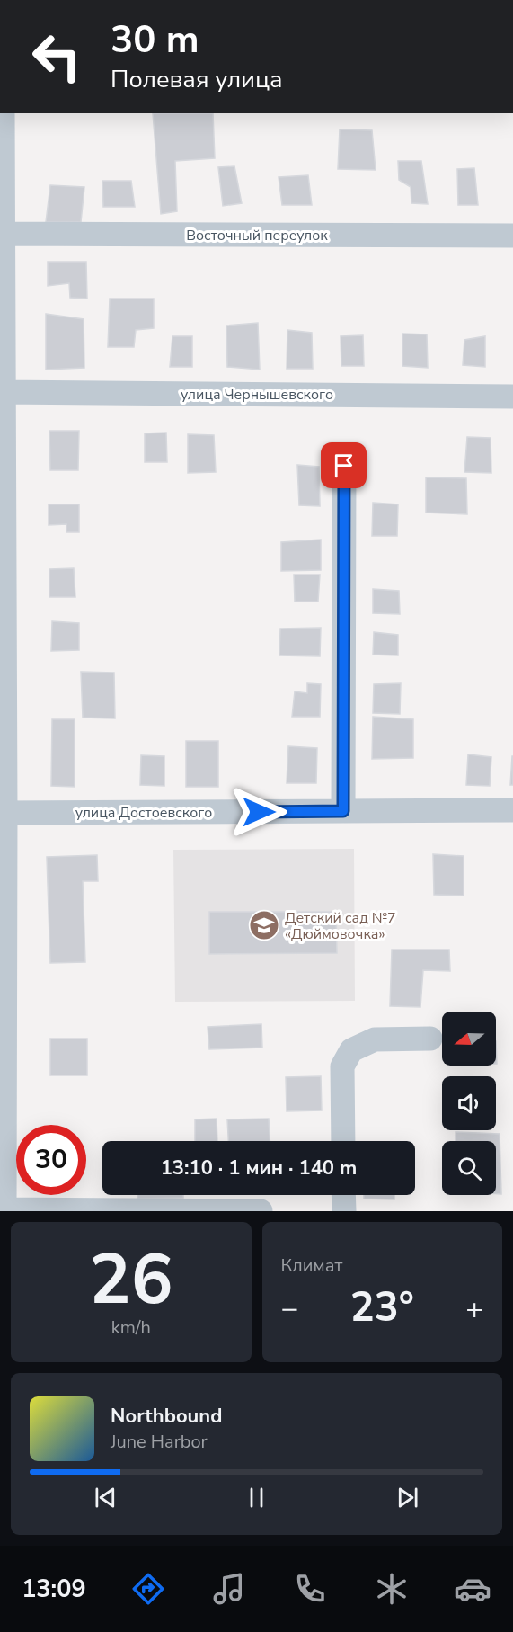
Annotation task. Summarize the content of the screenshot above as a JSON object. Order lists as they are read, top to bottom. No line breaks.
{"streets":{"street":["Восточный переулок","улица Чернышевского","улица Достоевского"]},"places":{"school or university":["Детский сад №7 «Дюймовочка»"]},"north":"left","page":{"turn":["30 m","Полевая улица"],"limit":"30","trip":"13:10 · 1 мин · 140 m","tile":[["26","km/h"],"Климат"],"heat":["−","23°","+"],"song":["Northbound","June Harbor"],"tabs":"13:09"}}
